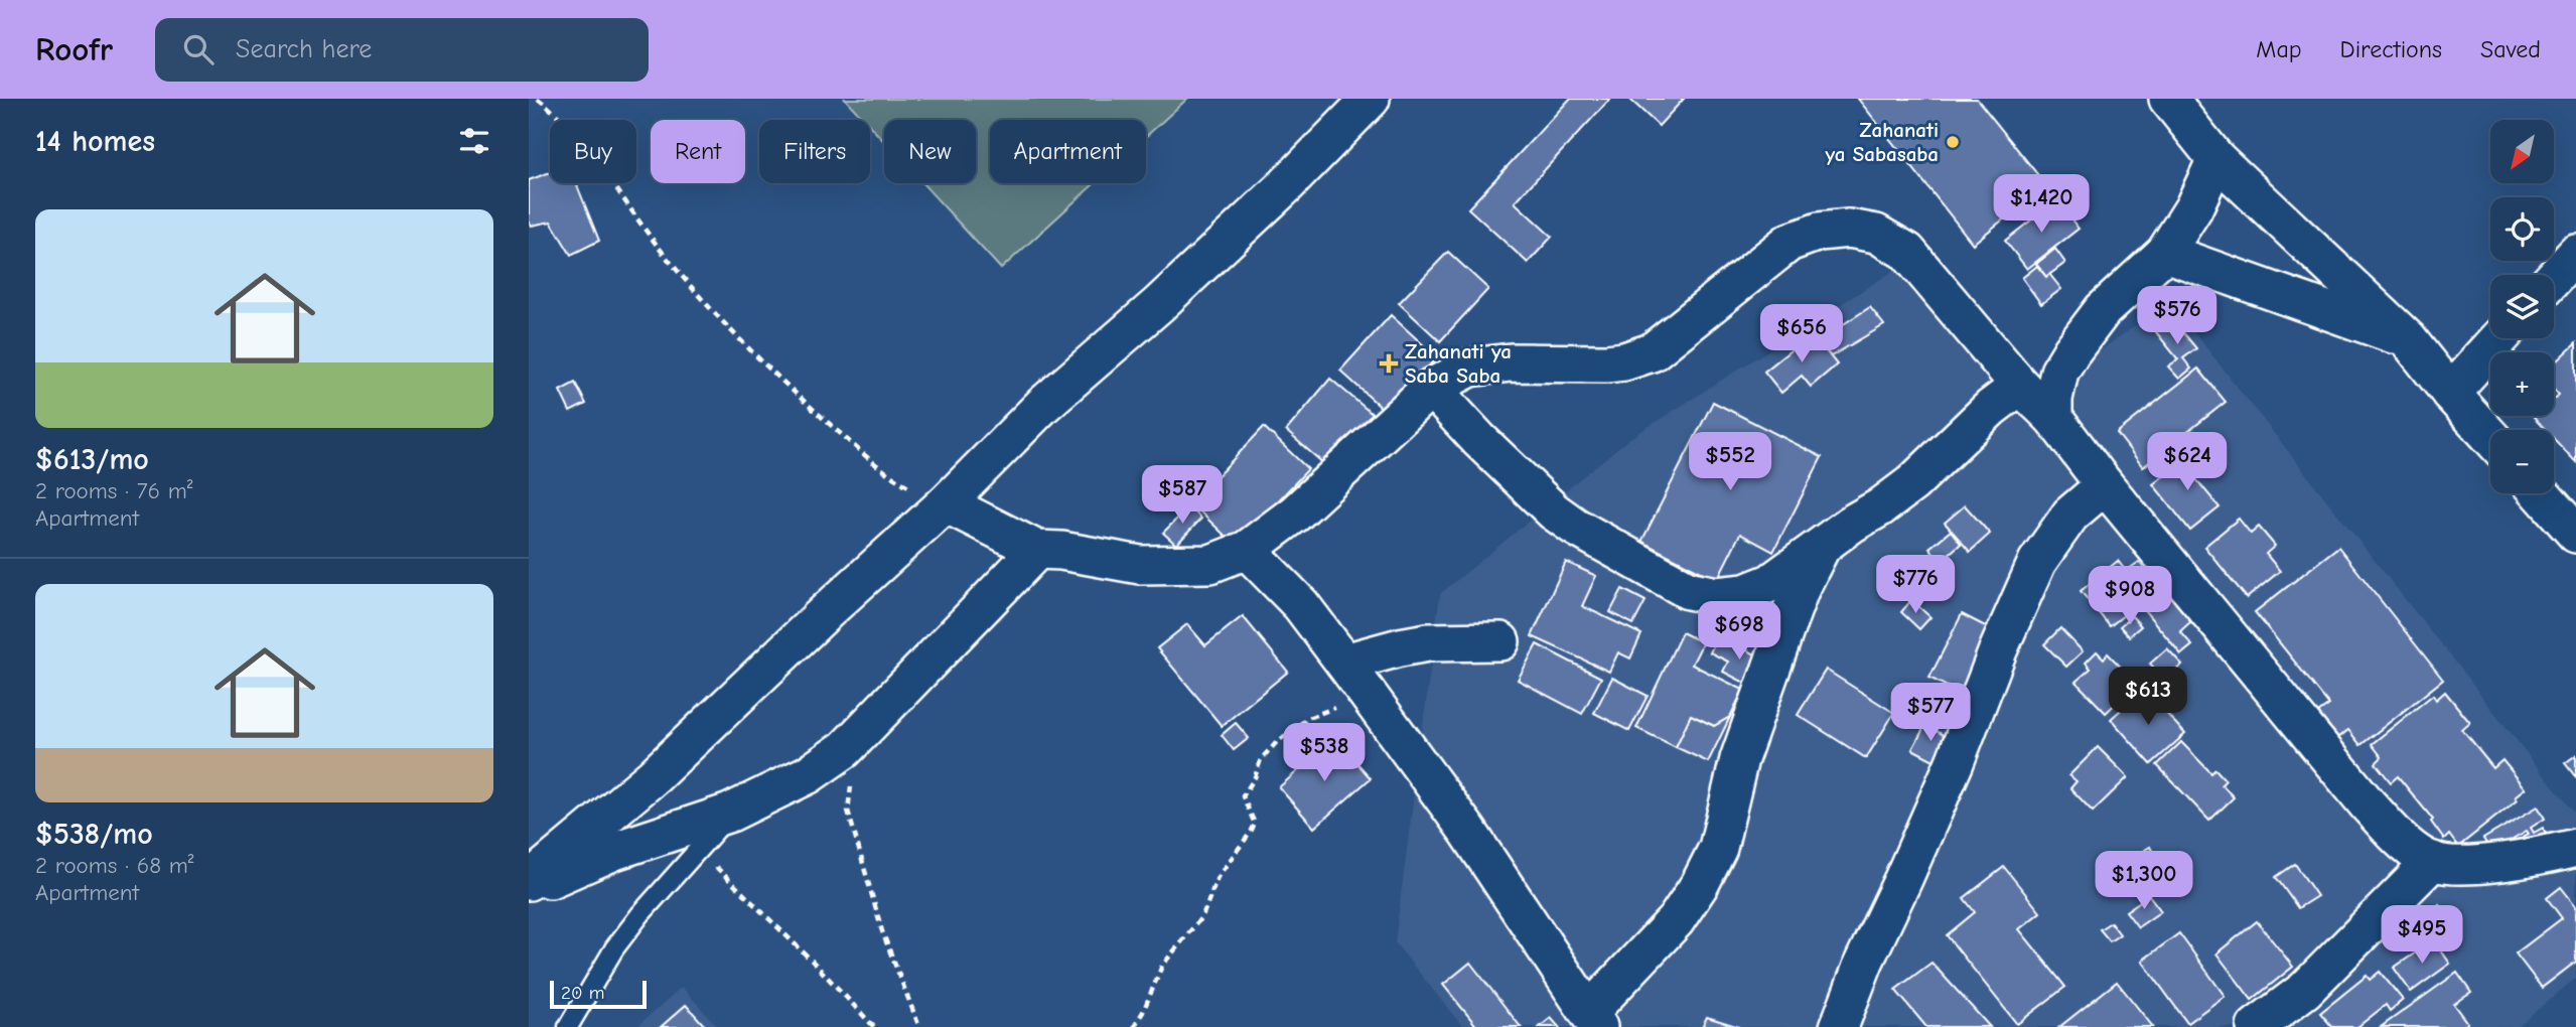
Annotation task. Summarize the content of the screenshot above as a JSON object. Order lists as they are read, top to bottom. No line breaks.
{"places":{"other":["Zahanati ya Sabasaba"],"health":["Zahanati ya Saba Saba"]},"scale_bar":"20 m","north":"bottom left","page":{"header":"Roofr","search":"Search here","nav":["Map","Directions","Saved"],"heading":"14 homes","map_buttons":["+","−"],"chip":["Buy","Rent","Filters","New","Apartment"],"price":["$1,420","$576","$656","$552","$624","$587","$776","$908","$698","$613","$577","$538","$1,300","$495"],"list":[{"name":"$613/mo","note":"2 rooms · 76 m² · Apartment"},{"name":"$538/mo","note":"2 rooms · 68 m² · Apartment"}],"scale":"20 m"}}
